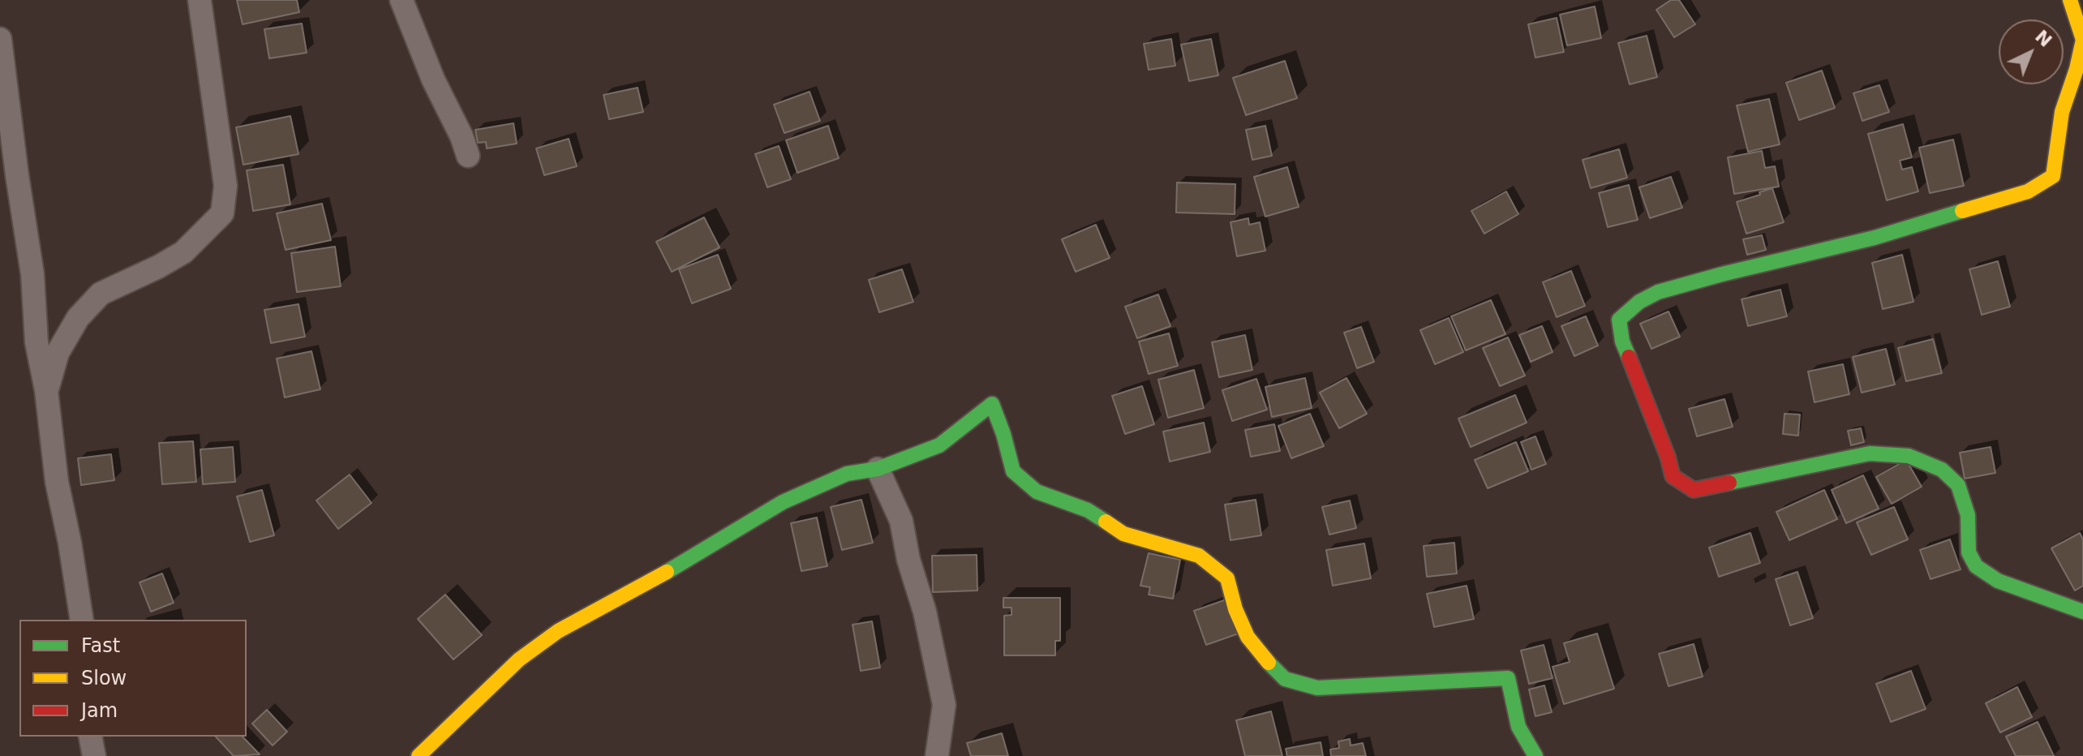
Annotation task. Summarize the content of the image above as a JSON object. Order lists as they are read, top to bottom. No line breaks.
{"legend":["Fast","Slow","Jam"],"north":"top right"}
